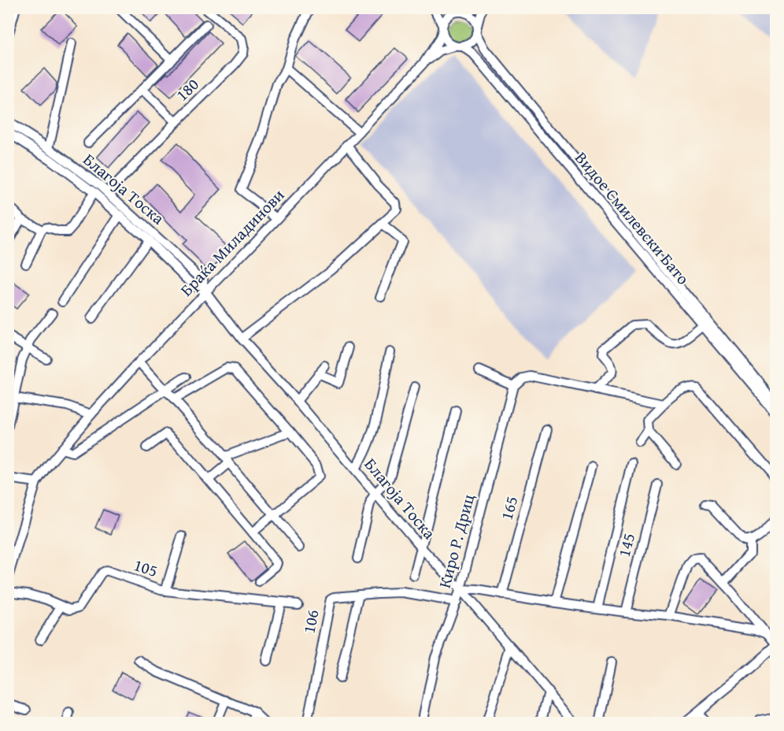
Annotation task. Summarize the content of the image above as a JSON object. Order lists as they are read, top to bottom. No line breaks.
{"streets":{"street":["180","Благоја Тоска","Видое Смилевски Бато","Браќа Миладинови","165","Киро Р. Дриц","145","105","106"]},"crossings":[["180","Благоја Тоска"],["Благоја Тоска","Браќа Миладинови"],["Благоја Тоска","Киро Р. Дриц"],["Киро Р. Дриц","106"]]}
